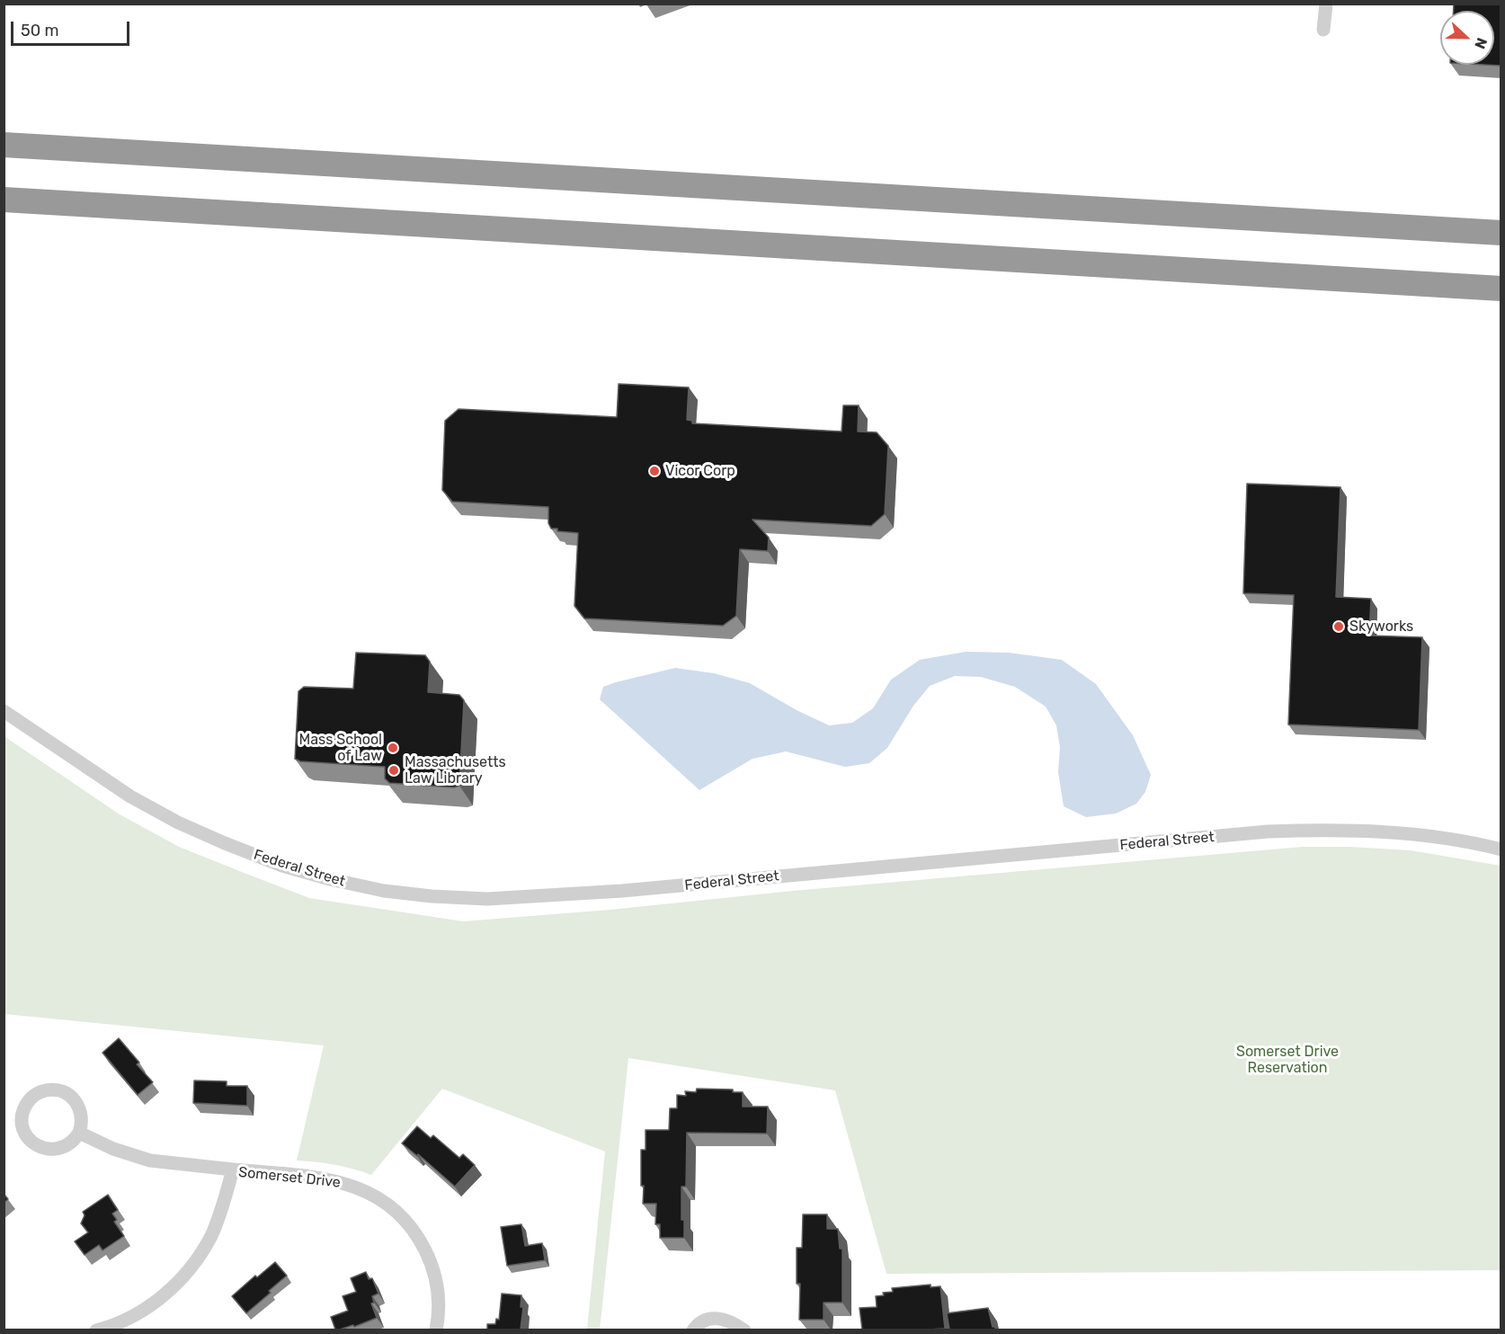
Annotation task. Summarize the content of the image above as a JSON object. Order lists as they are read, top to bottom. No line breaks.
{"streets":{"street":["Federal Street","Somerset Drive"]},"parks":["Somerset Drive Reservation"],"places":["Vicor Corp","Skyworks","Mass School of Law","Massachusetts Law Library"],"scale_bar":"50 m","north":"right"}
